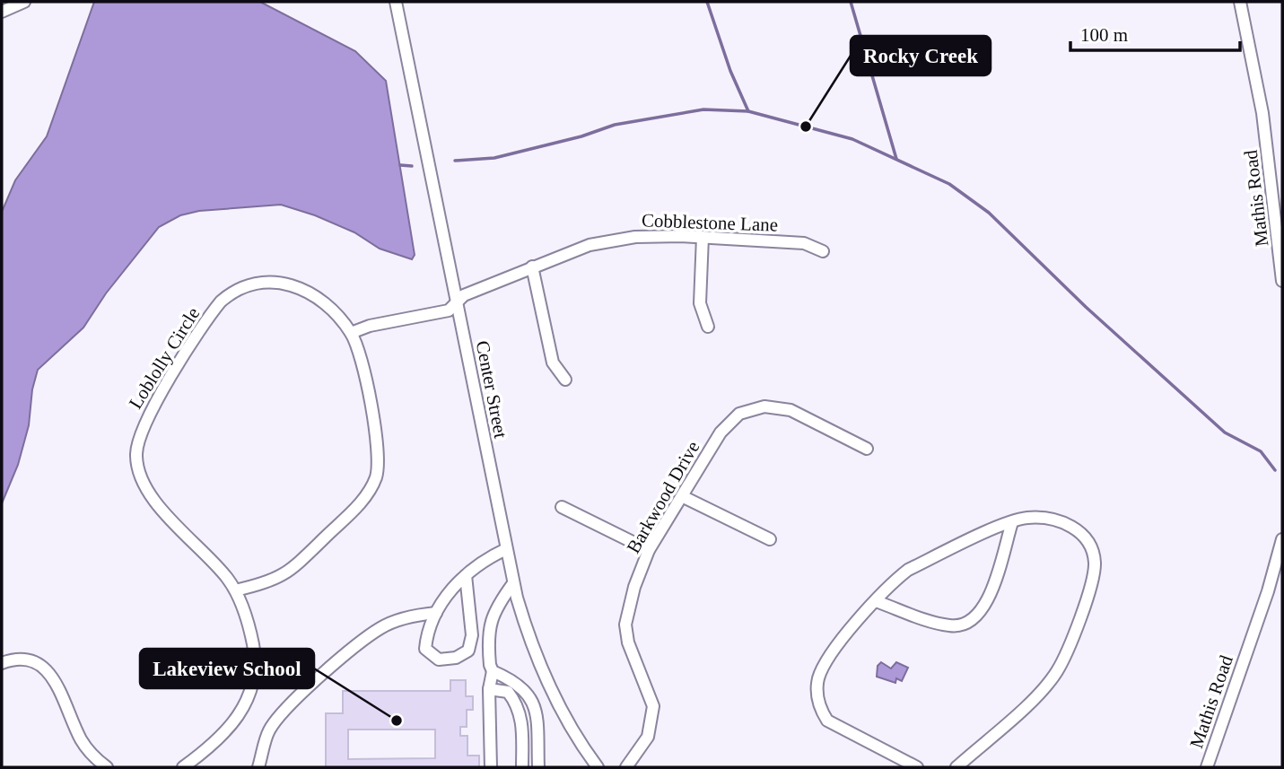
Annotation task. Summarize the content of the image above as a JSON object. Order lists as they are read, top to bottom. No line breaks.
{"streets":{"street":["Mathis Road","Cobblestone Lane","Loblolly Circle","Center Street","Barkwood Drive"]},"crossings":[["Cobblestone Lane","Center Street"]],"places":["Rocky Creek","Lakeview School"],"scale_bar":"100 m"}
